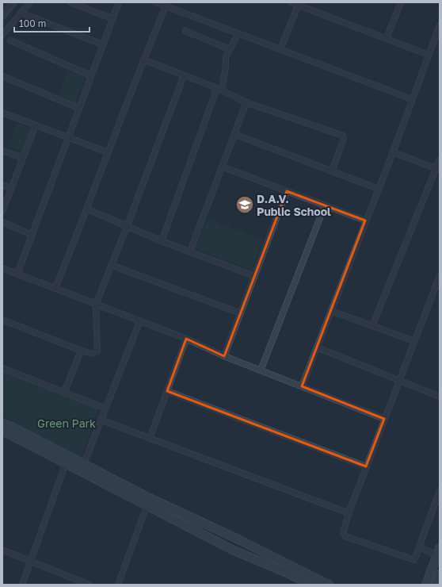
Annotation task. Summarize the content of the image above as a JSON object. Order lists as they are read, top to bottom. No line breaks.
{"parks":["Green Park"],"places":{"school or university":["D.A.V. Public School"]},"scale_bar":"100 m"}
